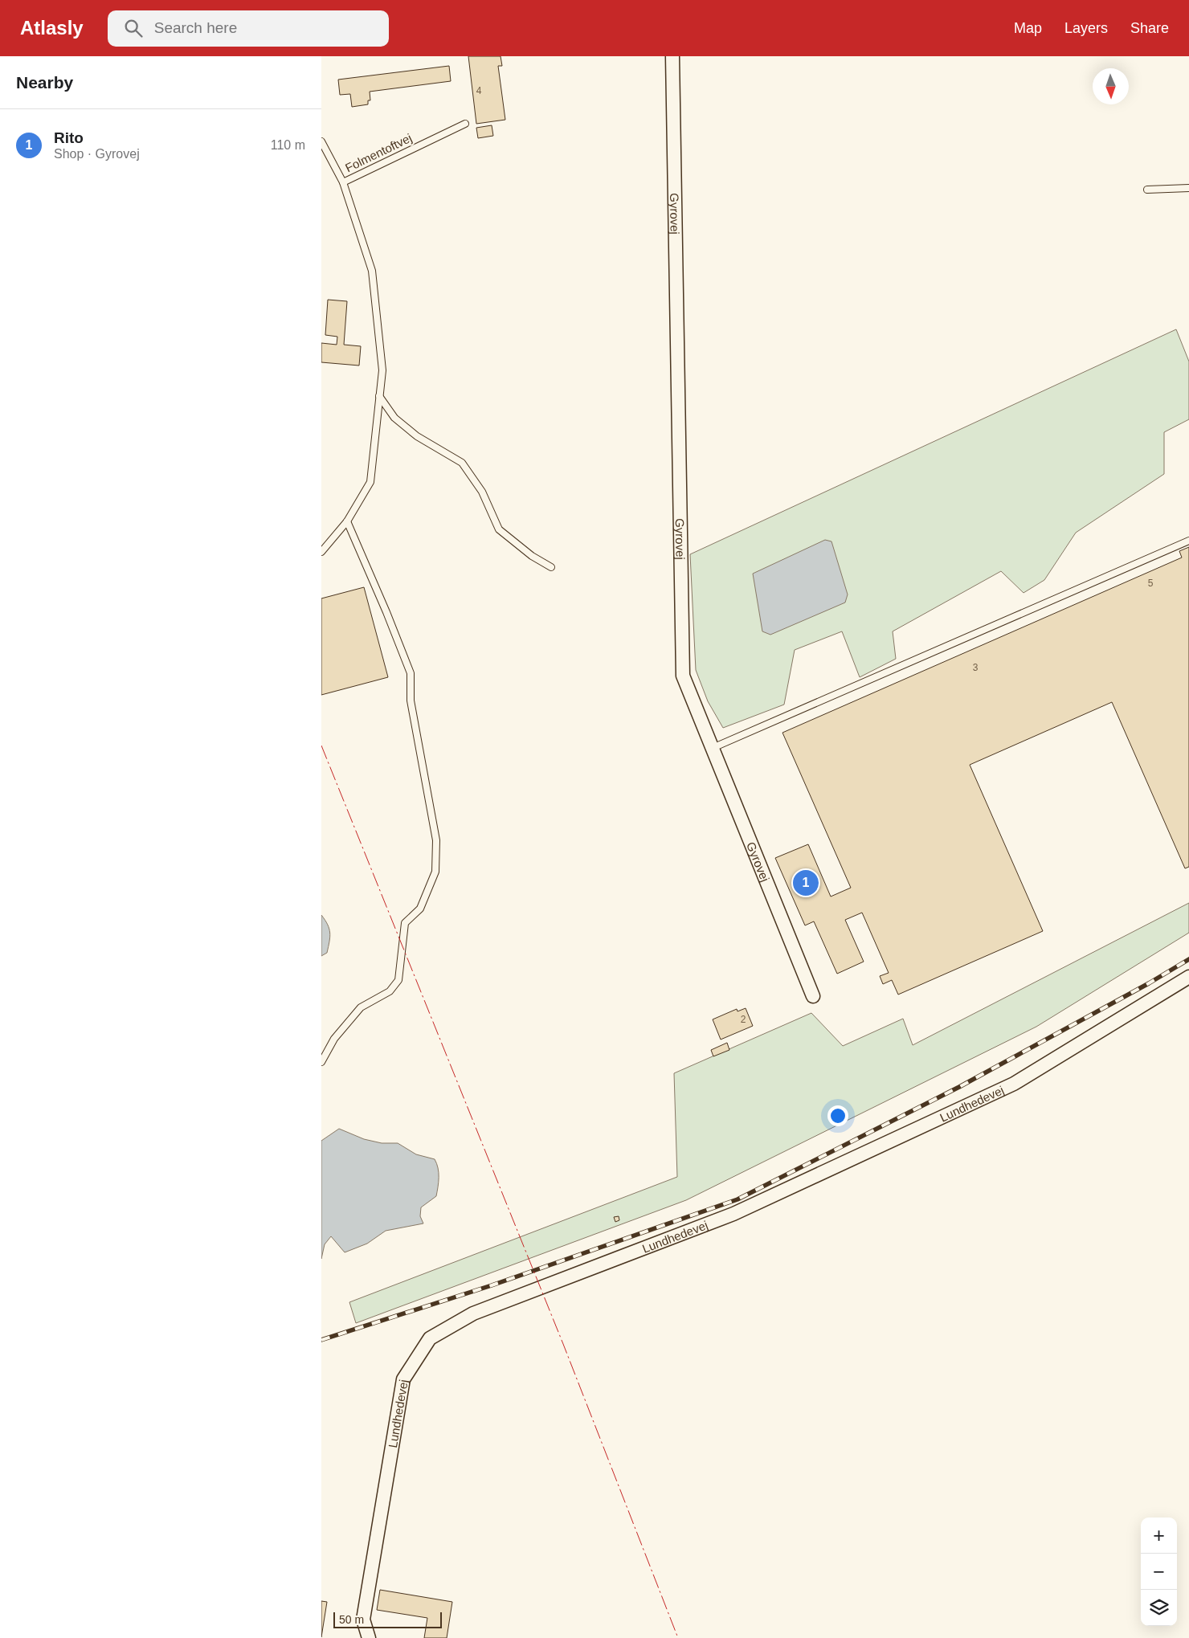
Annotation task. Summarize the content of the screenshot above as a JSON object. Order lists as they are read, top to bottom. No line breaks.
{"streets":{"street":["Gyrovej","Lundhedevej"],"lane":["Folmentoftvej"]},"house_numbers":["4","5","3","2"],"scale_bar":"50 m","north":"bottom","page":{"header":"Atlasly","search":"Search here","nav":["Map","Layers","Share"],"heading":"Nearby","list":[{"mark":"1","name":"Rito","note":"Shop · Gyrovej","value":"110 m"}],"pins":"1","map_buttons":["+","−"],"scale":"50 m"}}
